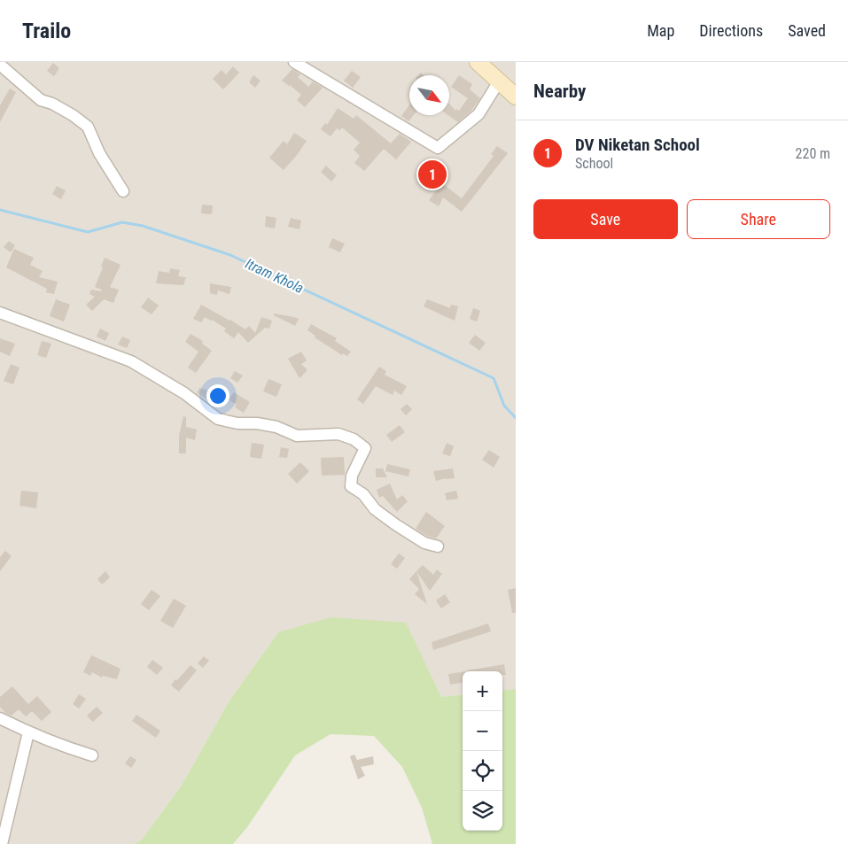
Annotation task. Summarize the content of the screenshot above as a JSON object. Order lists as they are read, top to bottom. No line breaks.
{"water":["Itram Khola"],"north":"bottom right","page":{"header":"Trailo","nav":["Map","Directions","Saved"],"heading":"Nearby","list":[{"mark":"1","name":"DV Niketan School","note":"School","value":"220 m"}],"pins":"1","buttons":["Save","Share"],"map_buttons":["+","−"]}}
